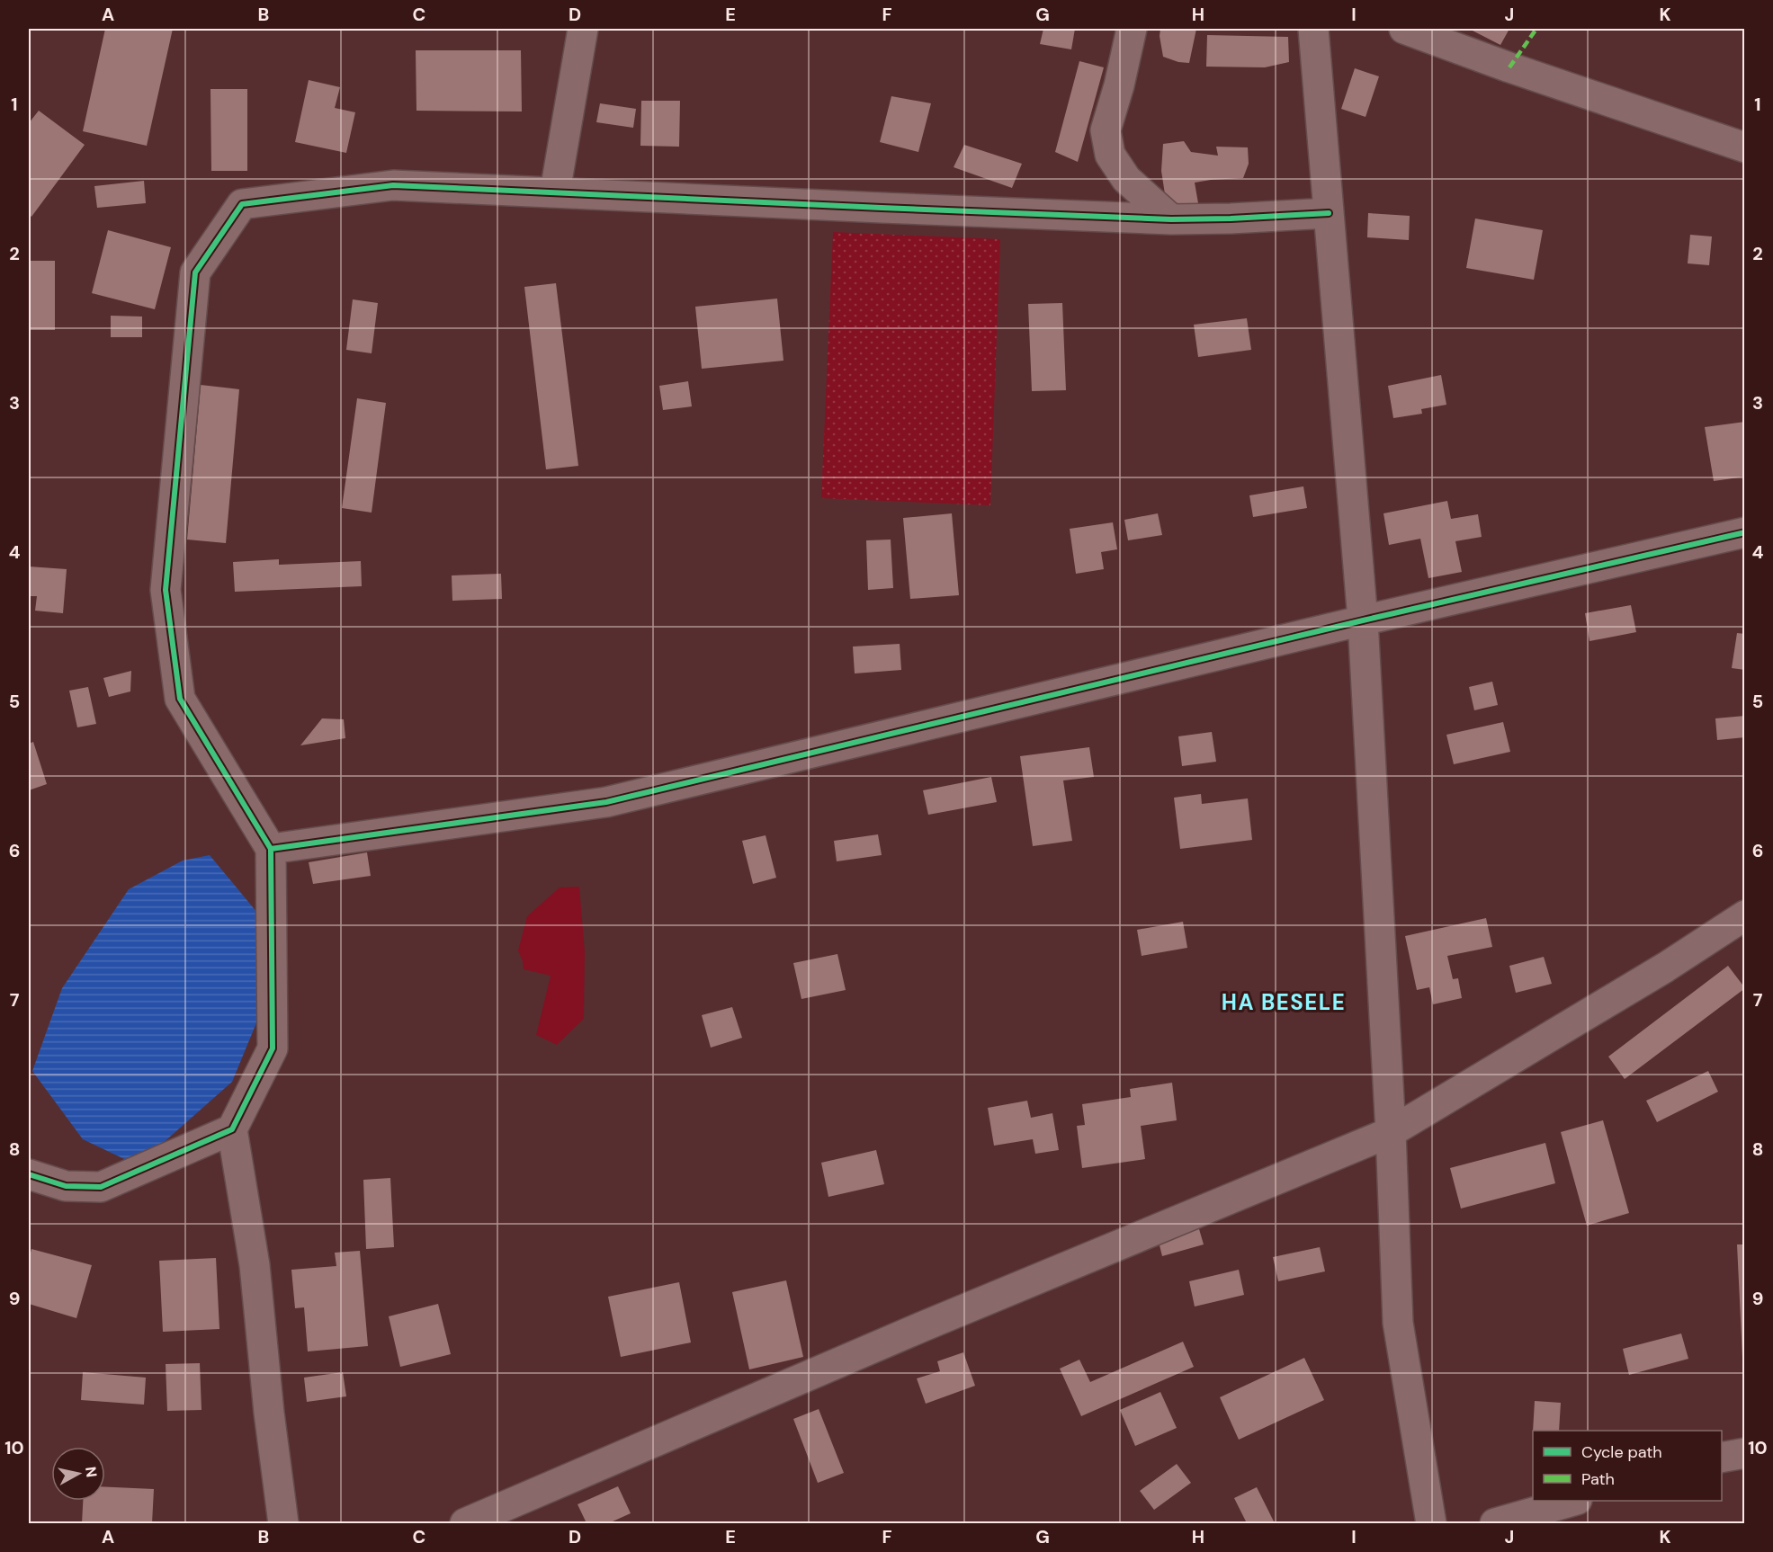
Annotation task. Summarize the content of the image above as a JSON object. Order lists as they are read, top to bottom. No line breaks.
{"districts":["HA BESELE"],"legend":["Cycle path","Path"],"north":"right","grid":{"columns":["A","B","C","D","E","F","G","H","I","J","K"],"rows":["1","2","3","4","5","6","7","8","9","10"]}}
